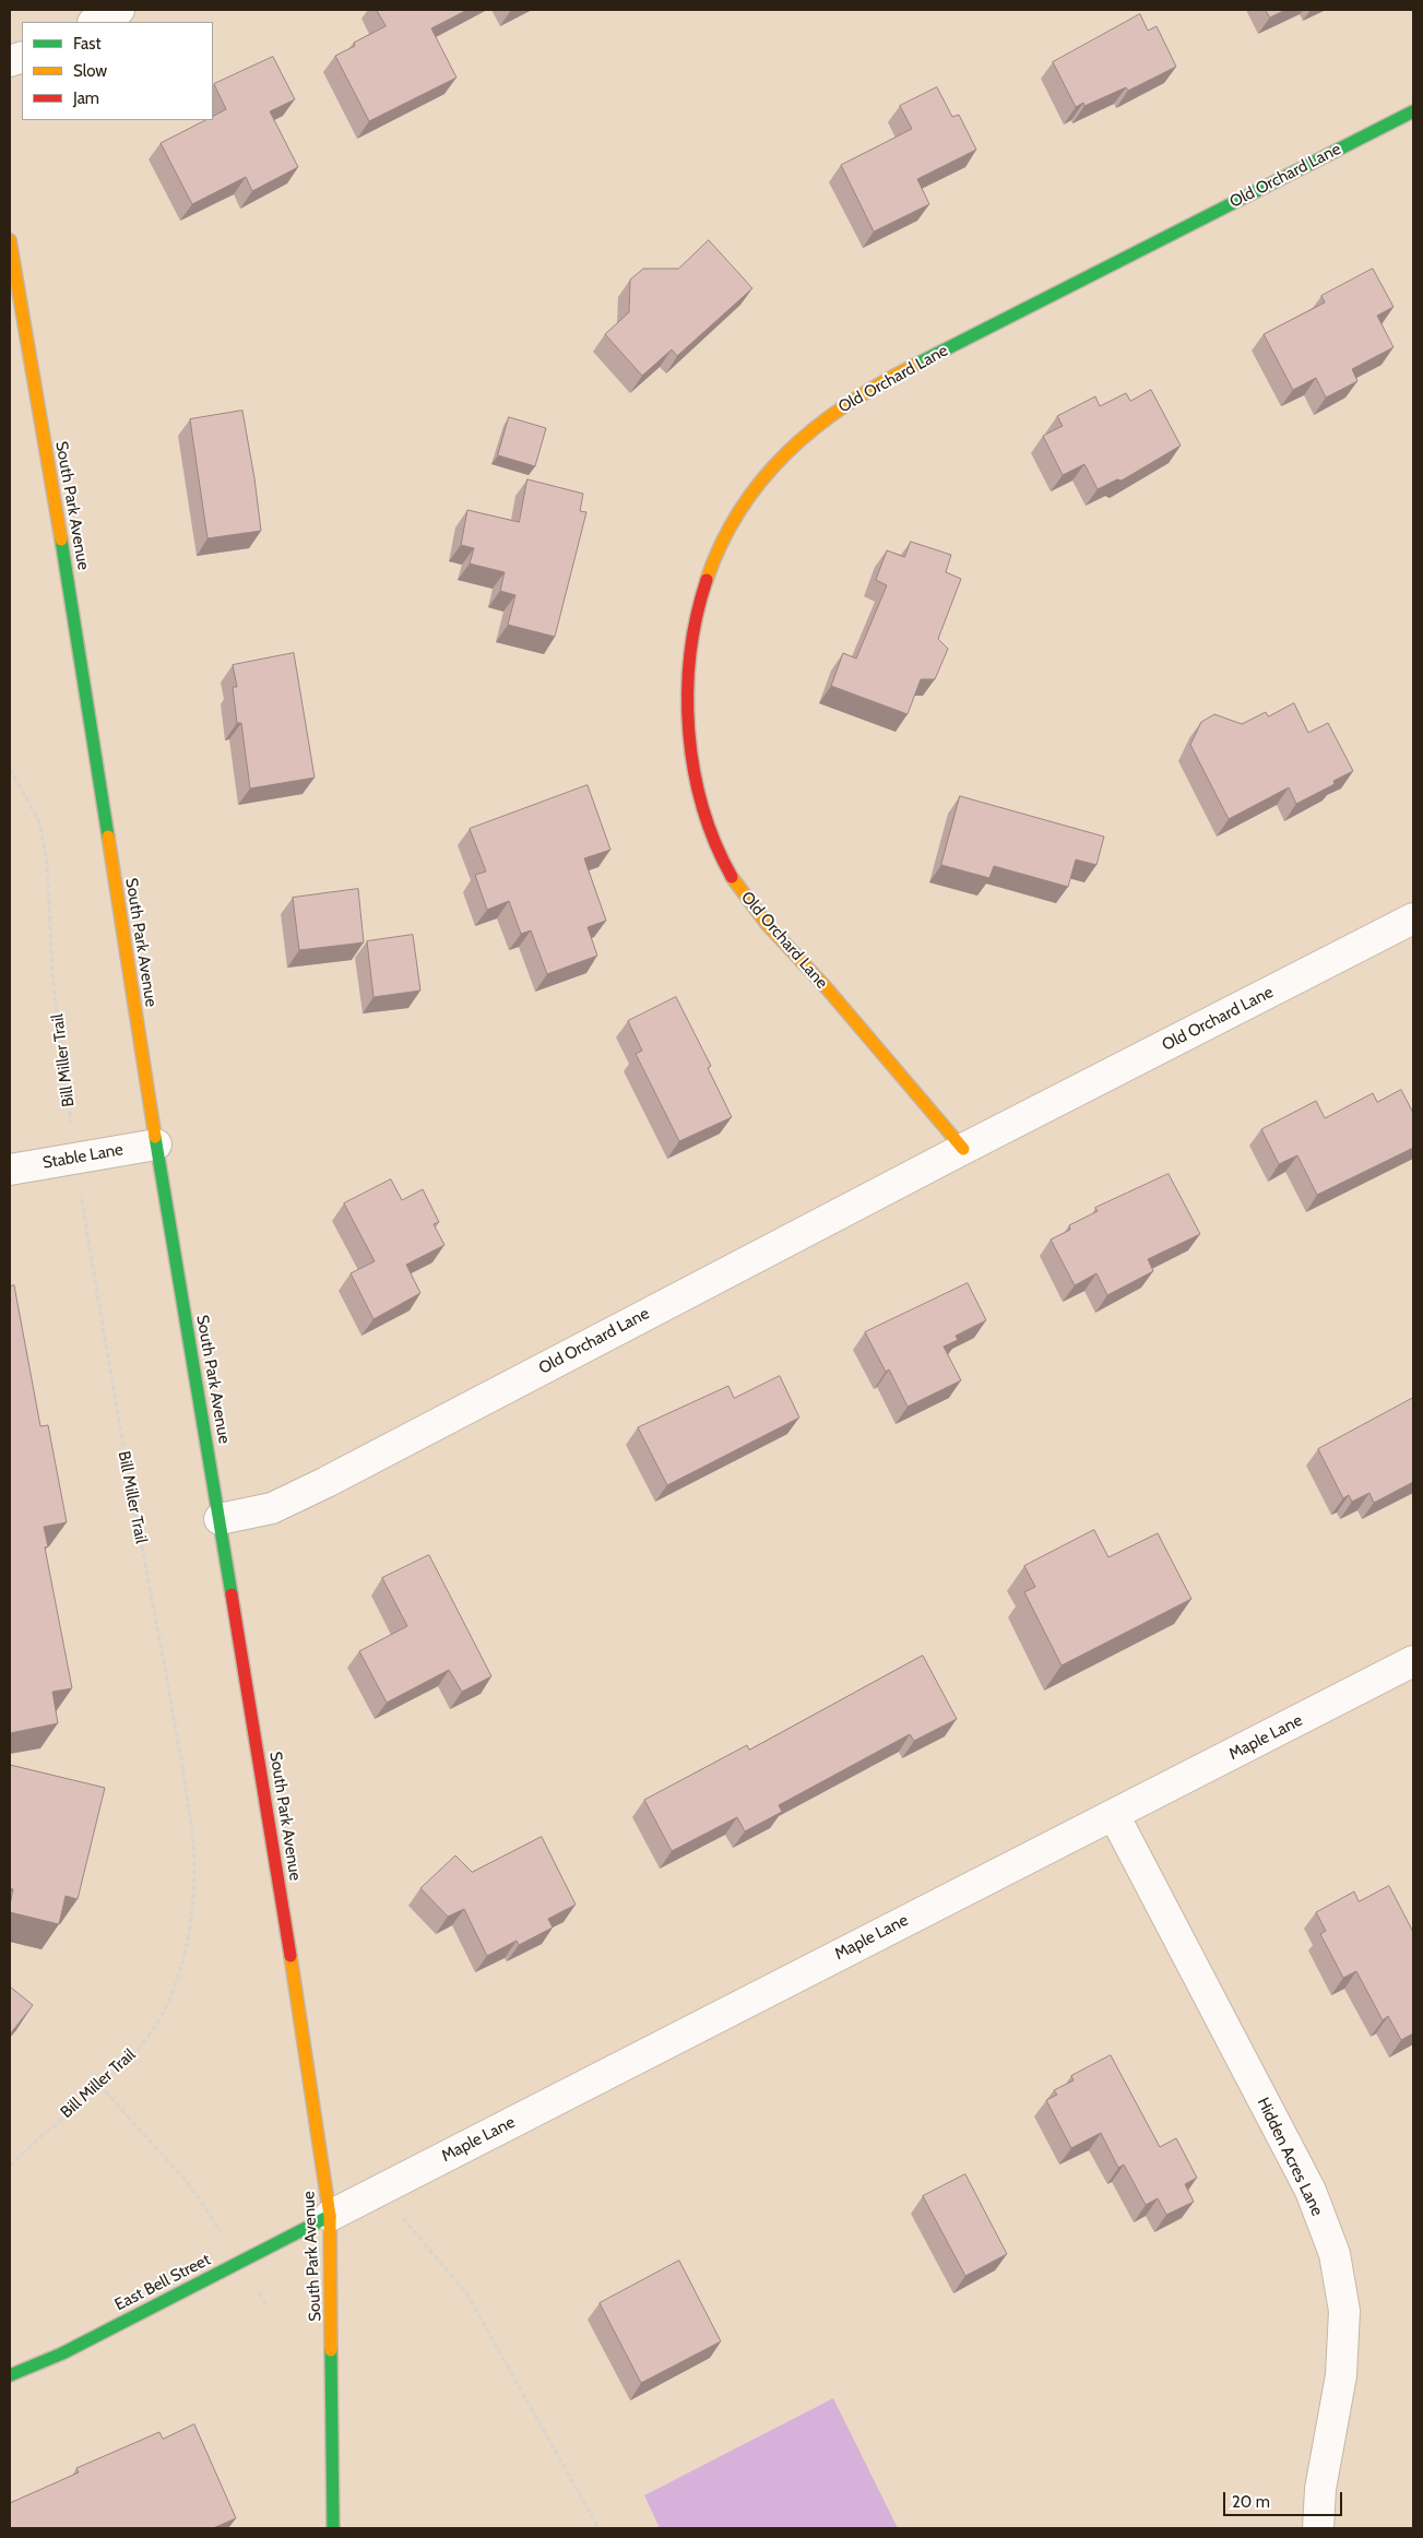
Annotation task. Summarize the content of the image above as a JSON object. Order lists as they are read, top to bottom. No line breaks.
{"streets":{"main road":["Old Orchard Lane","South Park Avenue","East Bell Street"],"street":["Stable Lane","Maple Lane","Hidden Acres Lane"],"path":["Bill Miller Trail"]},"crossings":[["Old Orchard Lane","South Park Avenue"],["South Park Avenue","Stable Lane"],["South Park Avenue","Maple Lane"],["South Park Avenue","East Bell Street"],["Bill Miller Trail","Stable Lane"],["Maple Lane","Hidden Acres Lane"],["Maple Lane","East Bell Street"]],"legend":["Fast","Slow","Jam"],"scale_bar":"20 m"}
